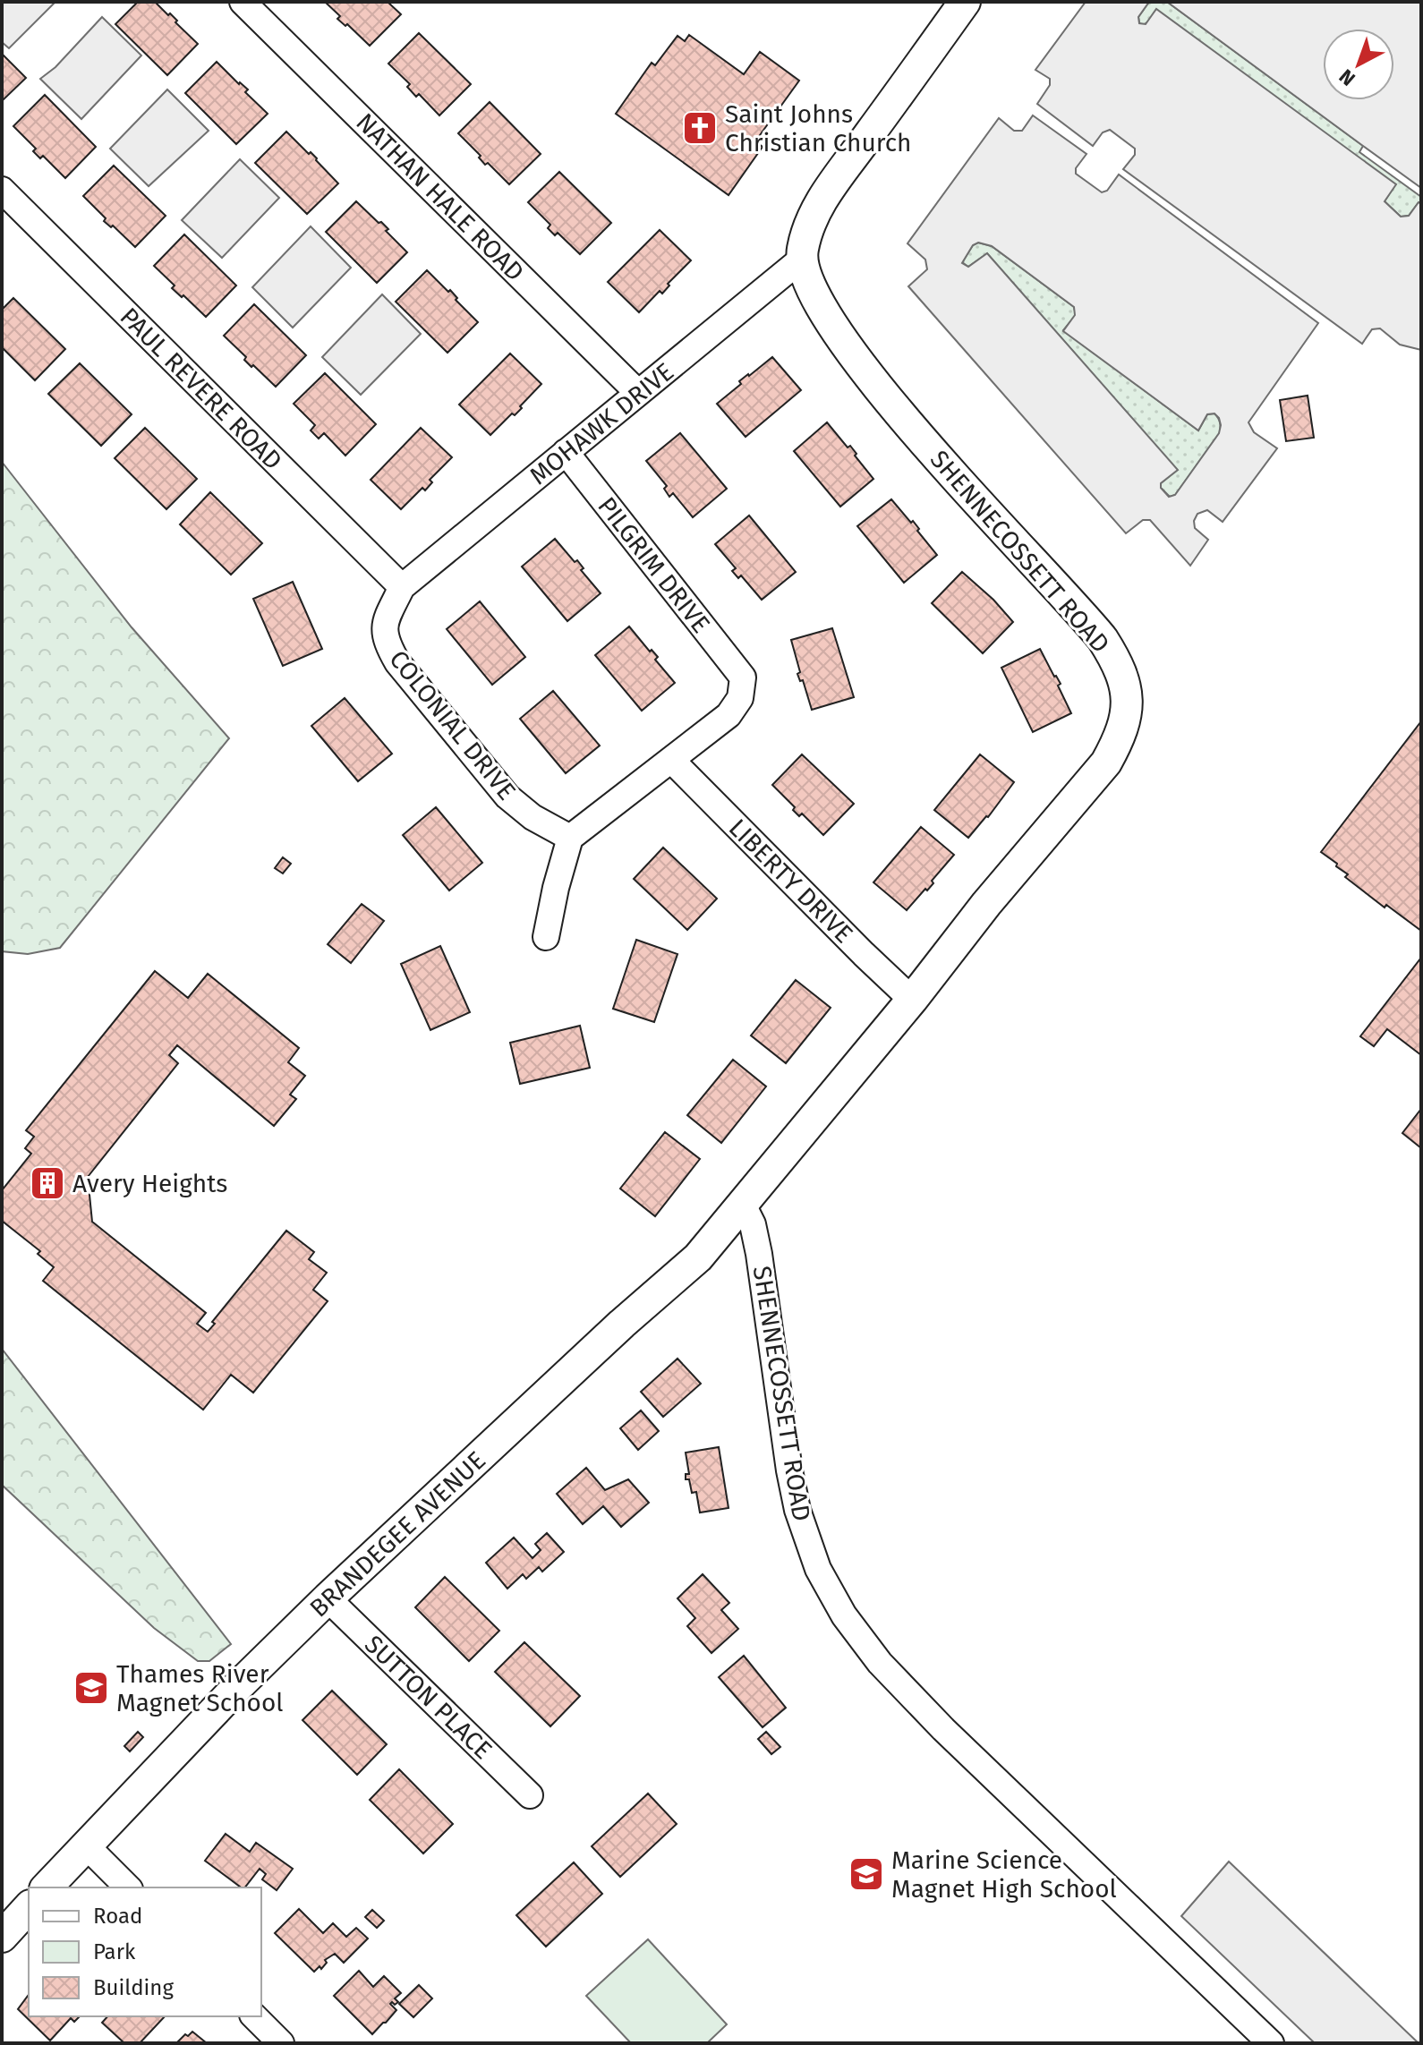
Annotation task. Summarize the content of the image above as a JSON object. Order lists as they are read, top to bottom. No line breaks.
{"streets":{"street":["NATHAN HALE ROAD","PAUL REVERE ROAD","MOHAWK DRIVE","SHENNECOSSETT ROAD","PILGRIM DRIVE","COLONIAL DRIVE","LIBERTY DRIVE","BRANDEGEE AVENUE","SUTTON PLACE"]},"crossings":[["NATHAN HALE ROAD","MOHAWK DRIVE"],["PAUL REVERE ROAD","MOHAWK DRIVE"],["PAUL REVERE ROAD","COLONIAL DRIVE"],["MOHAWK DRIVE","SHENNECOSSETT ROAD"],["MOHAWK DRIVE","PILGRIM DRIVE"],["MOHAWK DRIVE","COLONIAL DRIVE"],["SHENNECOSSETT ROAD","LIBERTY DRIVE"],["SHENNECOSSETT ROAD","BRANDEGEE AVENUE"],["PILGRIM DRIVE","LIBERTY DRIVE"],["BRANDEGEE AVENUE","SUTTON PLACE"]],"places":{"church":["Saint Johns Christian Church"],"building":["Avery Heights"],"school or university":["Thames River Magnet School","Marine Science Magnet High School"]},"legend":["Road","Park","Building"],"north":"bottom left"}
